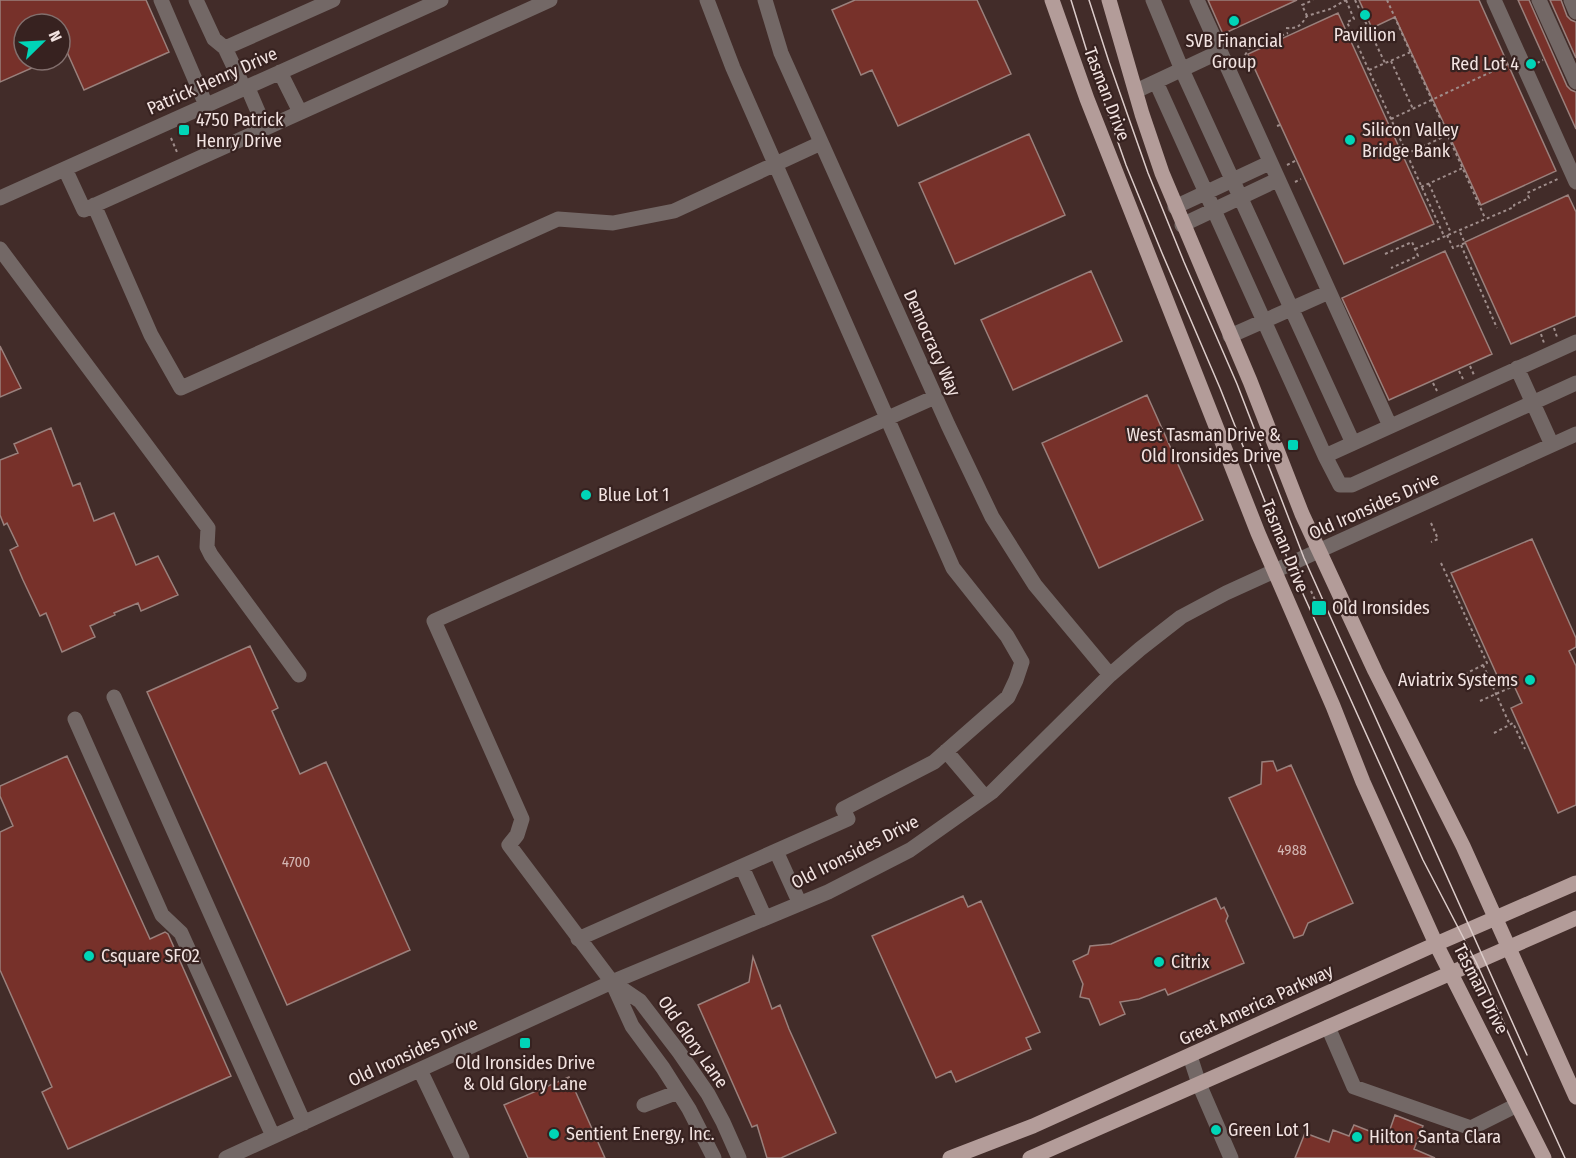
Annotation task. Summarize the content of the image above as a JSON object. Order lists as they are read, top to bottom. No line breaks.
{"streets":{"main road":["Tasman Drive","Great America Parkway"],"street":["Patrick Henry Drive","Democracy Way","Old Ironsides Drive","Old Glory Lane"]},"crossings":[["Tasman Drive","Old Ironsides Drive"],["Tasman Drive","Great America Parkway"],["Democracy Way","Old Ironsides Drive"],["Old Ironsides Drive","Old Glory Lane"]],"places":{"other":["Pavillion","SVB Financial Group","Red Lot 4","Silicon Valley Bridge Bank","Blue Lot 1","Aviatrix Systems","Csquare SFO2","Citrix","Green Lot 1","Sentient Energy, Inc.","Hilton Santa Clara"],"transit":["4750 Patrick Henry Drive","West Tasman Drive & Old Ironsides Drive","Old Ironsides","Old Ironsides Drive & Old Glory Lane"]},"house_numbers":["4988","4700"],"north":"top right"}
